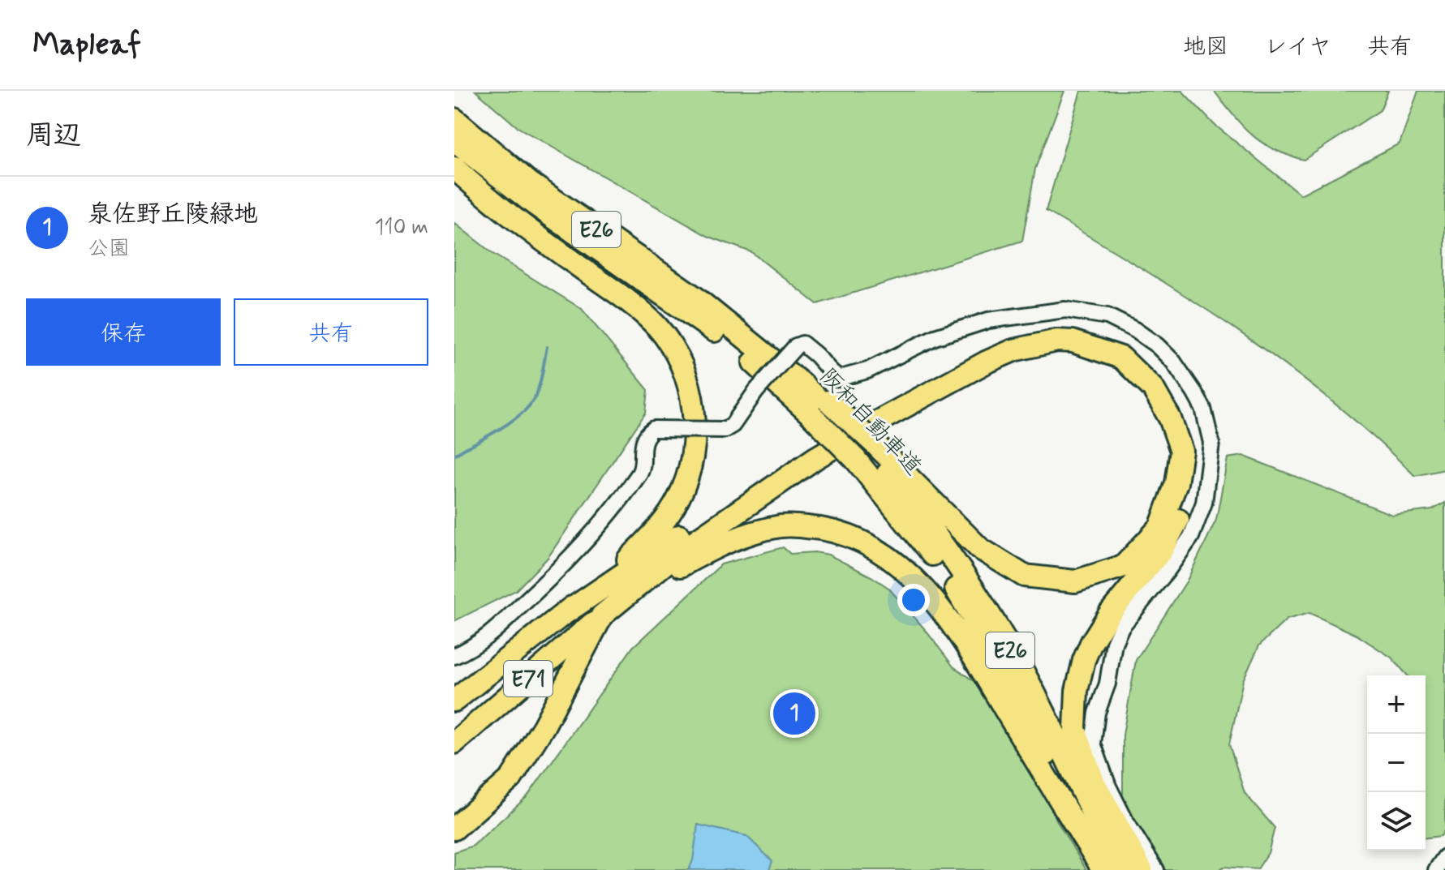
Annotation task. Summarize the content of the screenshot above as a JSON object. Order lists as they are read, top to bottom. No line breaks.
{"streets":{"highway":["E26","阪和自動車道","E71"]},"page":{"header":"Mapleaf","nav":["地図","レイヤ","共有"],"heading":"周辺","list":[{"mark":"1","name":"泉佐野丘陵緑地","note":"公園","value":"110 m"}],"buttons":["保存","共有"],"map_buttons":["+","−"],"pins":"1"}}
